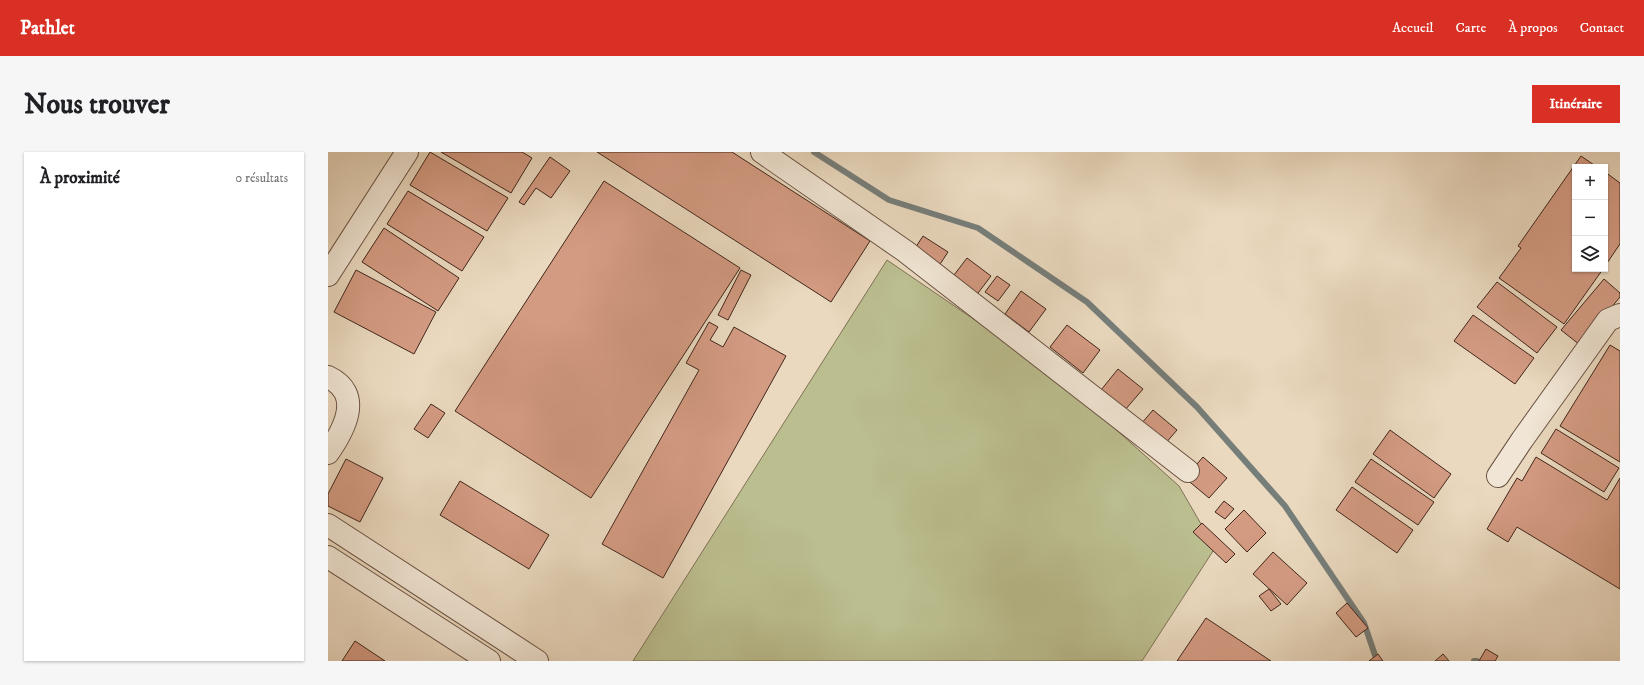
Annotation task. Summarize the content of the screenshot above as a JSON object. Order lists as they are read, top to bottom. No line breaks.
{"page":{"header":"Pathlet","nav":["Accueil","Carte","À propos","Contact"],"buttons":"Itinéraire","title":"Nous trouver","heading":["À proximité","0 résultats"],"map_buttons":["+","−"]}}
